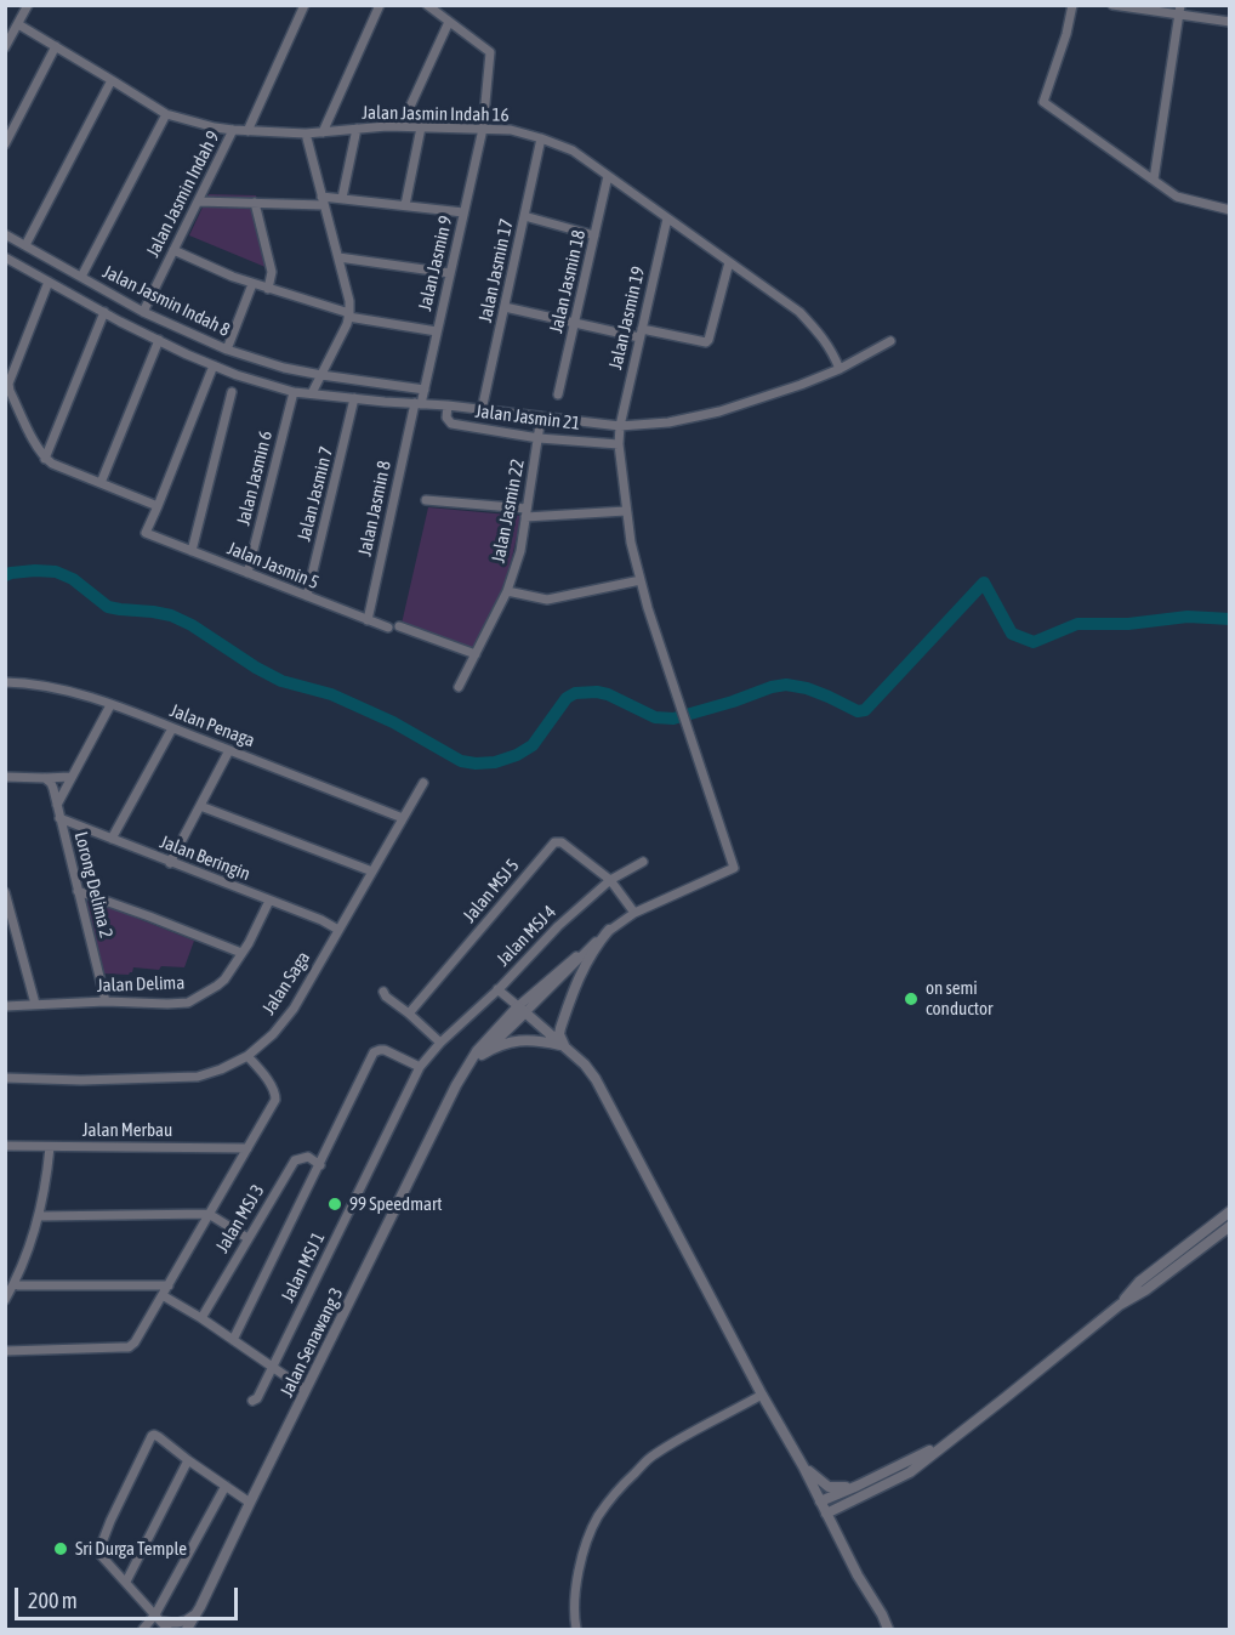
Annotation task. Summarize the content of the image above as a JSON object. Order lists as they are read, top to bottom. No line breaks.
{"streets":{"street":["Jalan Jasmin Indah 16","Jalan Jasmin Indah 9","Jalan Jasmin 9","Jalan Jasmin 17","Jalan Jasmin 18","Jalan Jasmin Indah 8","Jalan Jasmin 19","Jalan Jasmin 21","Jalan Jasmin 6","Jalan Jasmin 7","Jalan Jasmin 8","Jalan Jasmin 22","Jalan Jasmin 5","Jalan Penaga","Jalan Beringin","Lorong Delima 2","Jalan MSJ 5","Jalan MSJ 4","Jalan Saga","Jalan Delima","Jalan Merbau","Jalan MSJ 3","Jalan MSJ 1","Jalan Senawang 3"]},"crossings":[["Jalan Jasmin Indah 16","Jalan Jasmin Indah 9"],["Jalan Jasmin Indah 16","Jalan Jasmin 9"],["Jalan Jasmin Indah 16","Jalan Jasmin 17"],["Jalan Jasmin Indah 16","Jalan Jasmin 18"],["Jalan Jasmin Indah 16","Jalan Jasmin 19"],["Jalan Jasmin Indah 9","Jalan Jasmin Indah 8"],["Jalan Jasmin 9","Jalan Jasmin Indah 8"],["Jalan Jasmin 9","Jalan Jasmin 8"],["Jalan Jasmin 19","Jalan Jasmin 21"],["Jalan Jasmin 21","Jalan Jasmin 22"],["Jalan Jasmin 6","Jalan Jasmin 5"],["Jalan Jasmin 7","Jalan Jasmin 5"],["Jalan Jasmin 8","Jalan Jasmin 5"],["Jalan Penaga","Jalan Saga"],["Jalan Beringin","Lorong Delima 2"],["Jalan Beringin","Jalan Saga"],["Jalan Beringin","Jalan Delima"],["Lorong Delima 2","Jalan Delima"],["Jalan MSJ 5","Jalan MSJ 4"],["Jalan MSJ 4","Jalan MSJ 1"]],"places":["on semi conductor","99 Speedmart","Sri Durga Temple"],"scale_bar":"200 m"}
